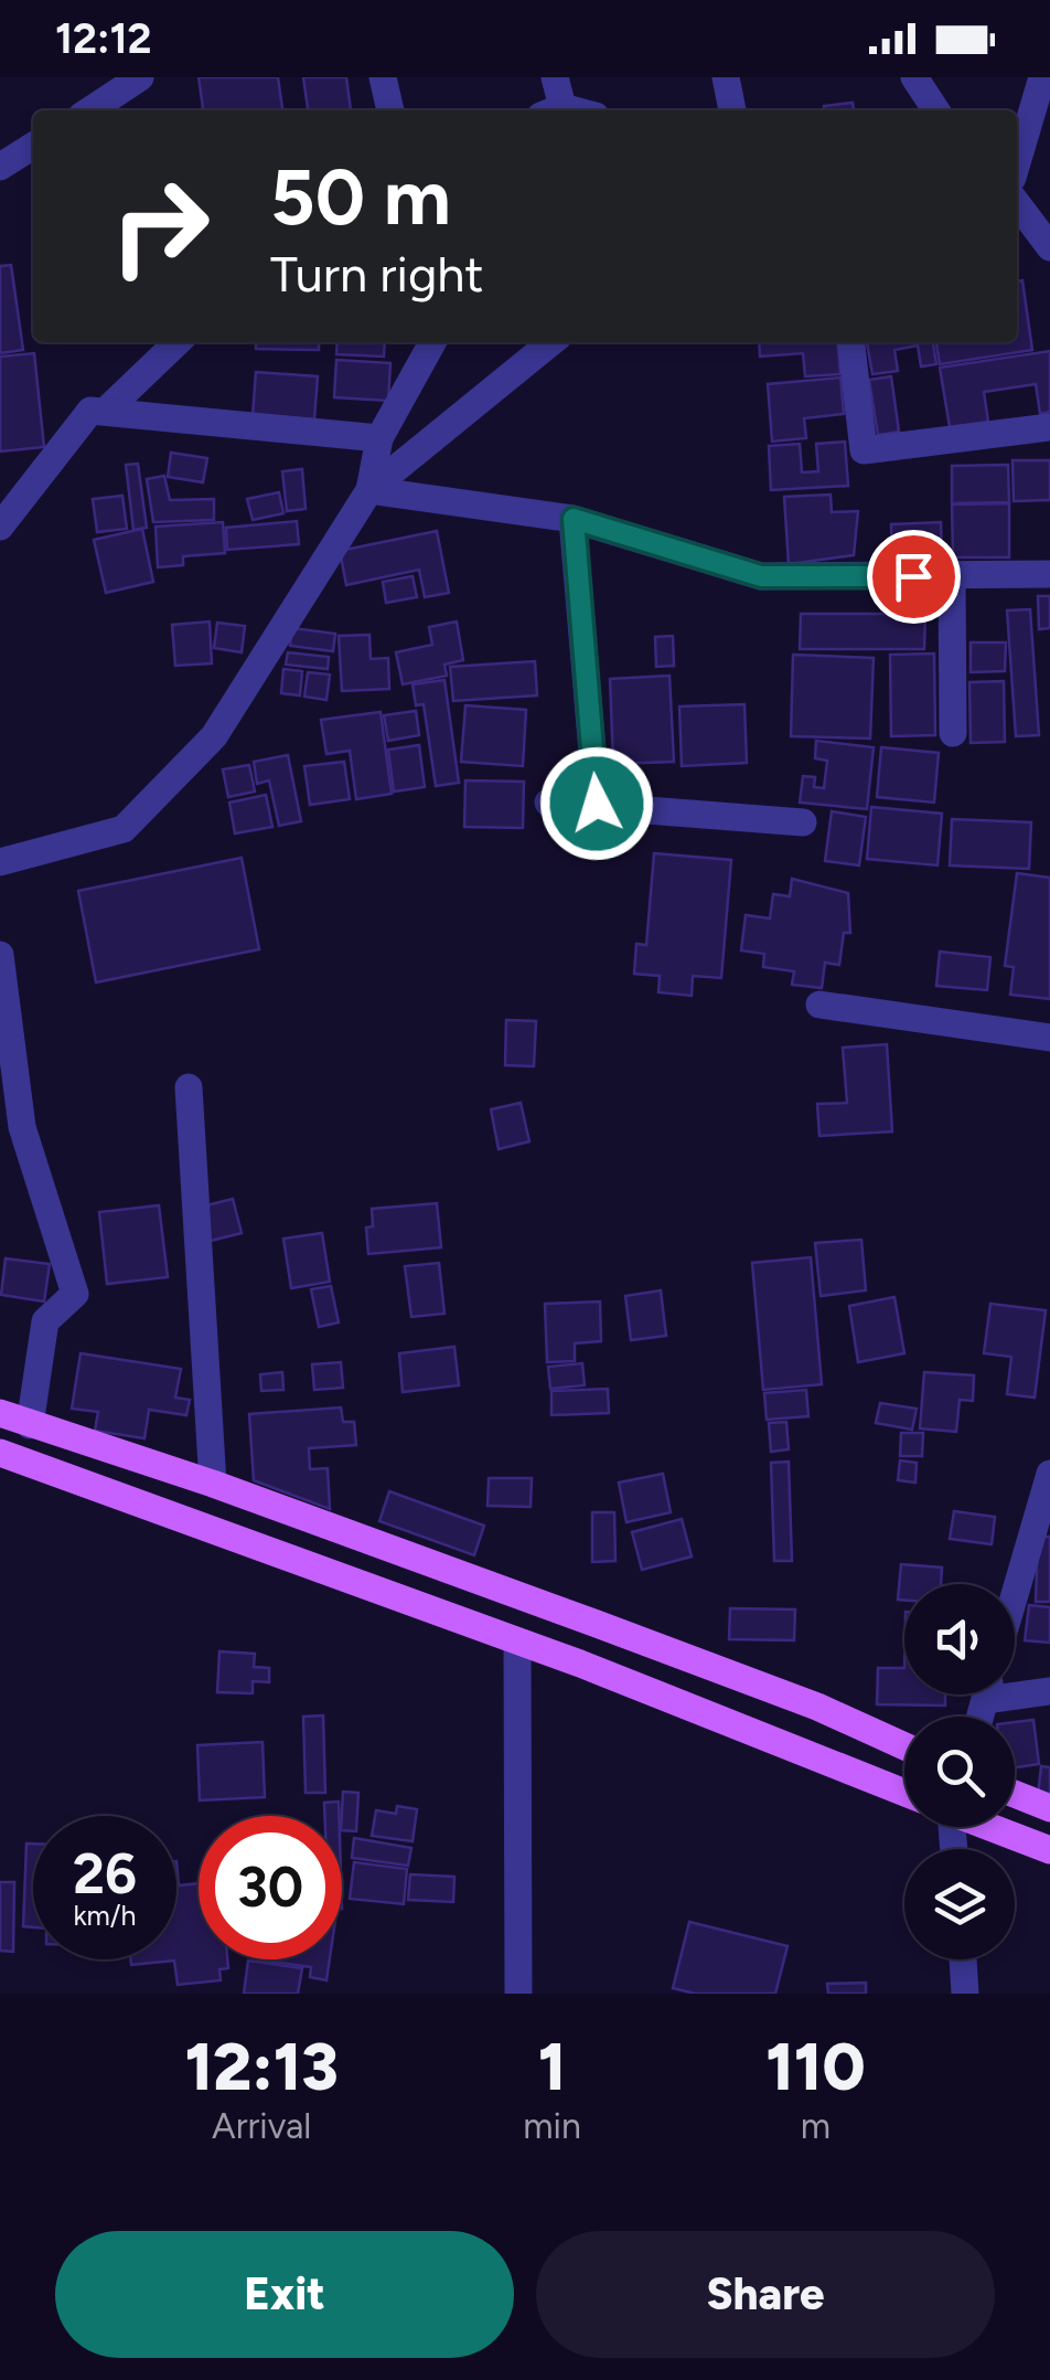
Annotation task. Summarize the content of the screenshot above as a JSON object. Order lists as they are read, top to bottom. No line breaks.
{"page":{"status":"12:12","turn":["50 m","Turn right"],"speed":"26 km/h","limit":"30","eta":["12:13","Arrival","1","min","110","m"],"buttons":["Exit","Share"]}}
